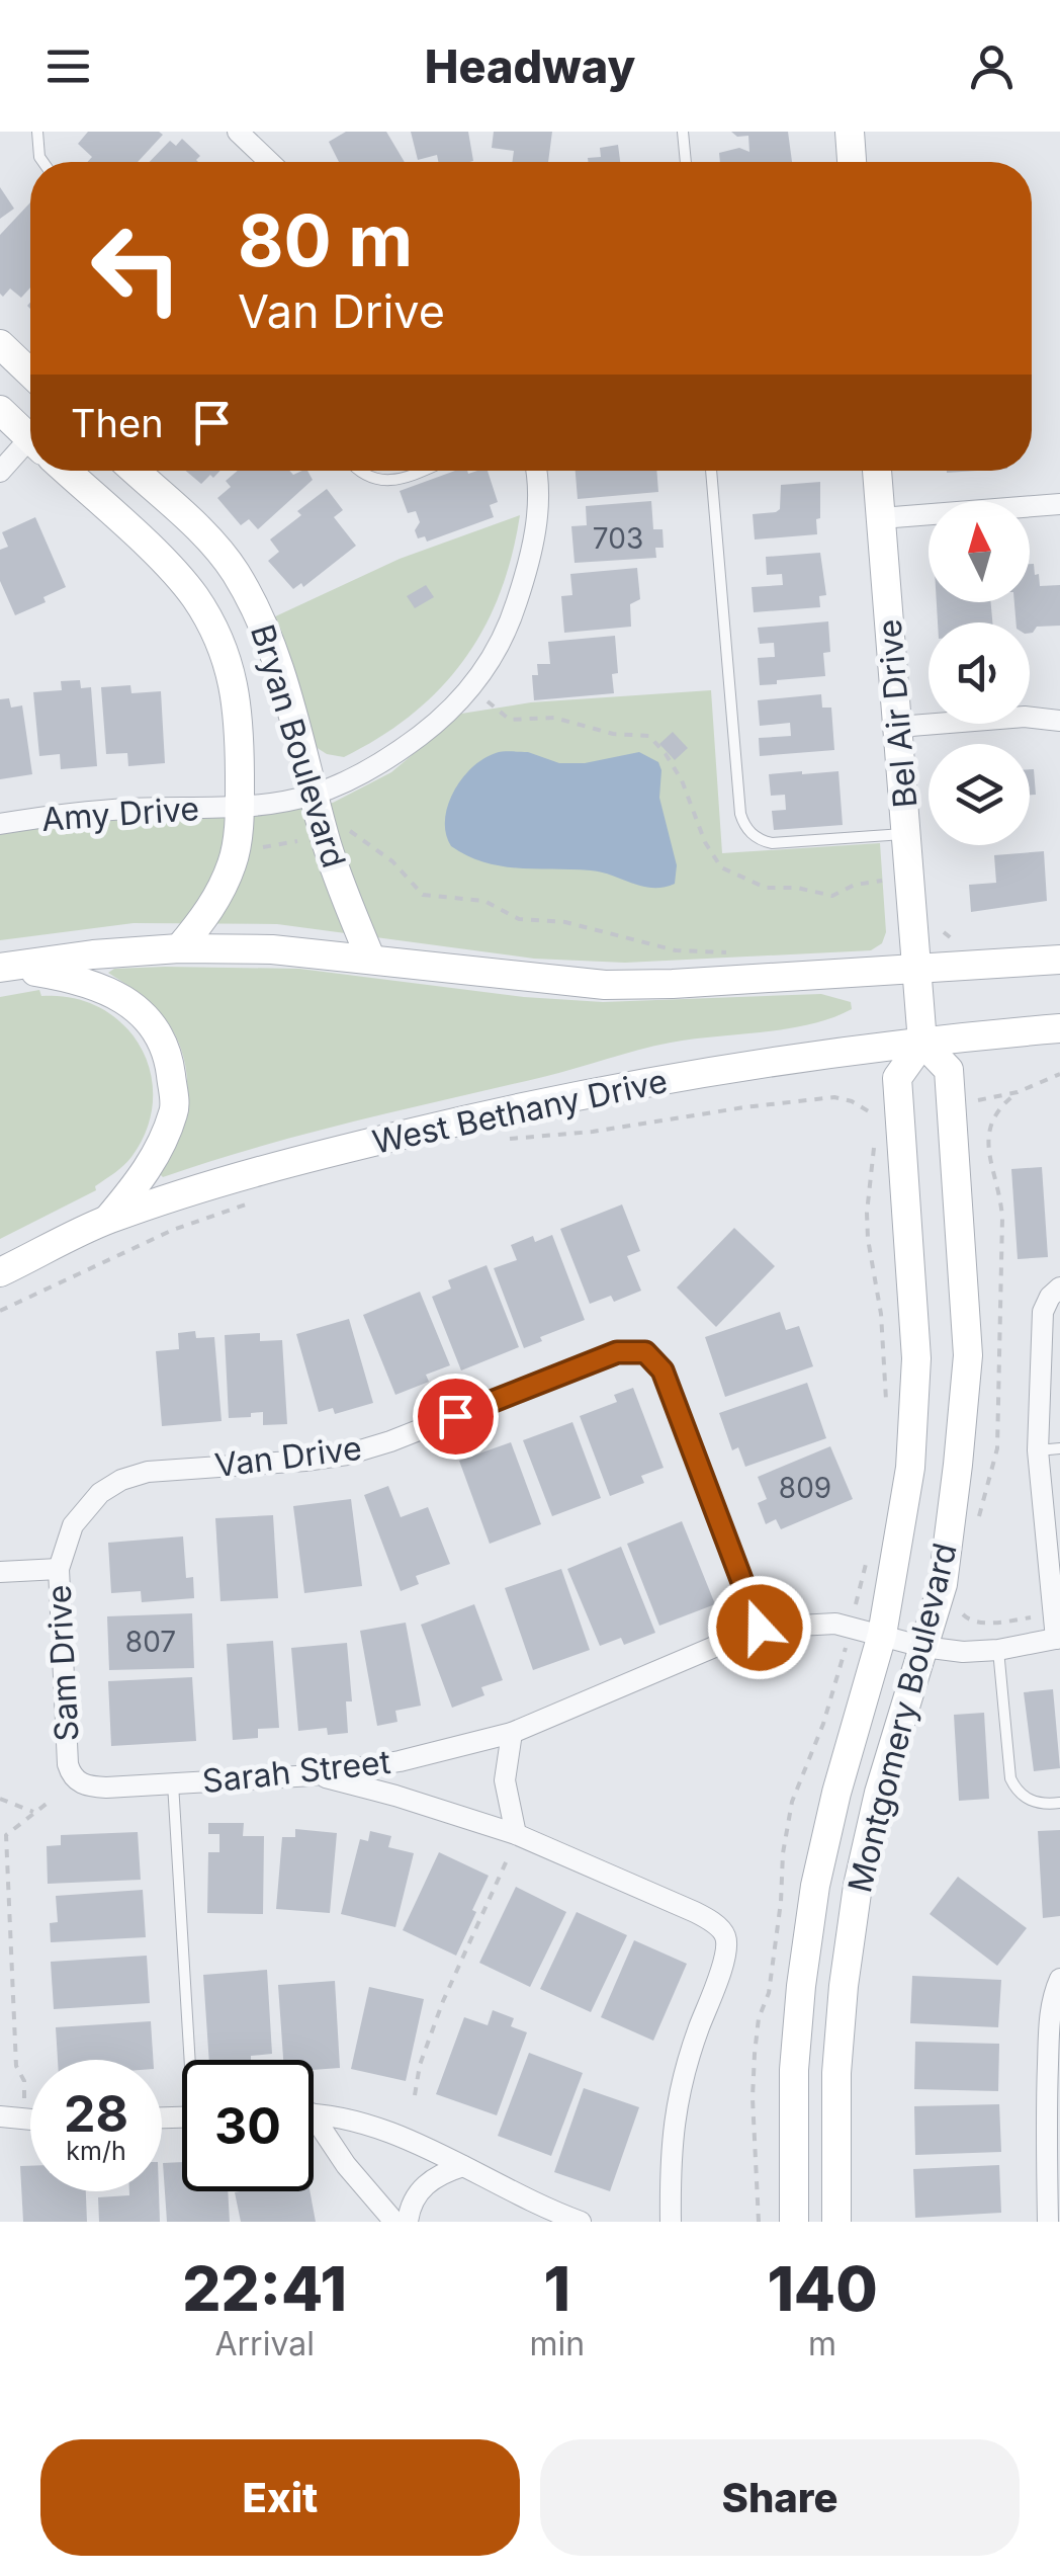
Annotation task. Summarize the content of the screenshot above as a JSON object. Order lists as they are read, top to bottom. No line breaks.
{"streets":{"street":["Bel Air Drive","Bryan Boulevard","Amy Drive","West Bethany Drive","Van Drive","Sam Drive","Montgomery Boulevard","Sarah Street"]},"crossings":[["Bryan Boulevard","Amy Drive"],["West Bethany Drive","Montgomery Boulevard"],["Van Drive","Sam Drive"],["Van Drive","Sarah Street"],["Sam Drive","Sarah Street"],["Montgomery Boulevard","Sarah Street"]],"house_numbers":["703","809","807"],"north":"top","page":{"header":"Headway","turn":["80 m","Van Drive"],"then":"Then","speed":"28 km/h","limit":"30","eta":["22:41","Arrival","1","min","140","m"],"buttons":["Exit","Share"]}}
